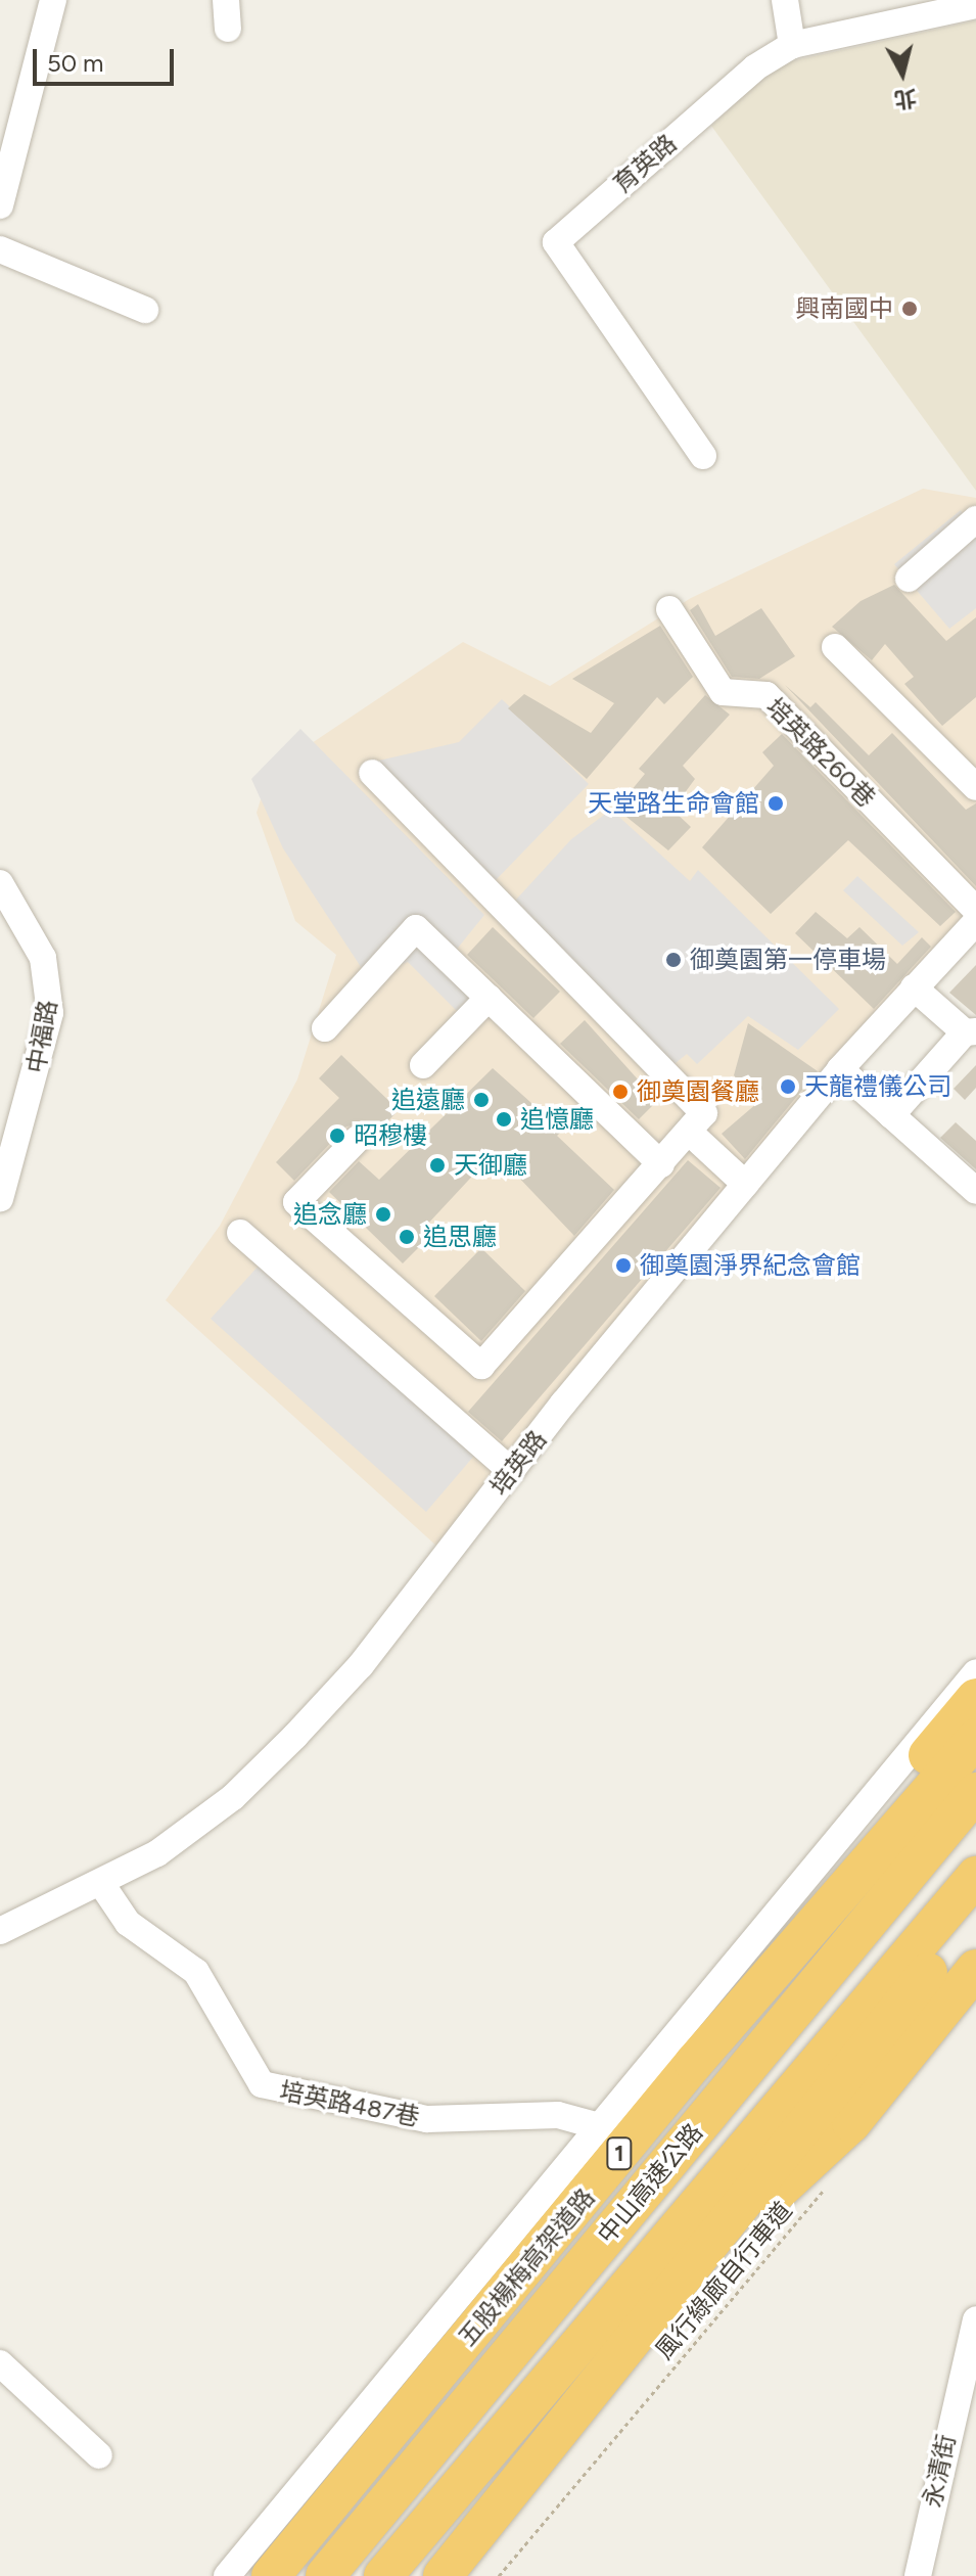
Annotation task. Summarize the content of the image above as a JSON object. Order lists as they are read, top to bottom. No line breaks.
{"streets":{"highway":["1","中山高速公路","五股楊梅高架道路"],"street":["育英路","培英路260巷","中福路","培英路","培英路487巷","永清街"],"path":["風行綠廊自行車道"]},"crossings":[["培英路","培英路487巷"]],"places":["興南國中","天堂路生命會館","御奠園第一停車場","天龍禮儀公司","御奠園餐廳","追遠廳","追憶廳","昭穆樓","天御廳","追念廳","追思廳","御奠園淨界紀念會館"],"scale_bar":"50 m","north":"bottom"}
